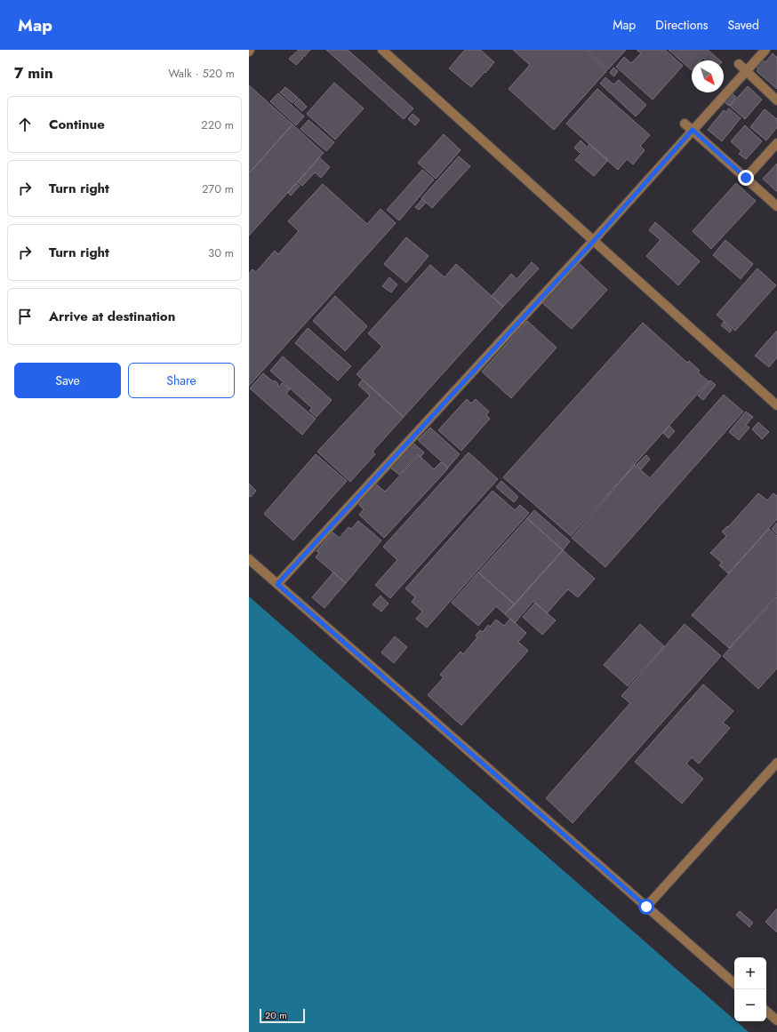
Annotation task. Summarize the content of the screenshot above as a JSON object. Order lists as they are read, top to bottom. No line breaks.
{"scale_bar":"20 m","north":"bottom right","page":{"header":"Map","nav":["Map","Directions","Saved"],"heading":["7 min","Walk · 520 m"],"list":[["Continue","220 m"],["Turn right","270 m"],["Turn right","30 m"],"Arrive at destination"],"buttons":["Save","Share"],"map_buttons":["+","−"],"scale":"20 m"}}
